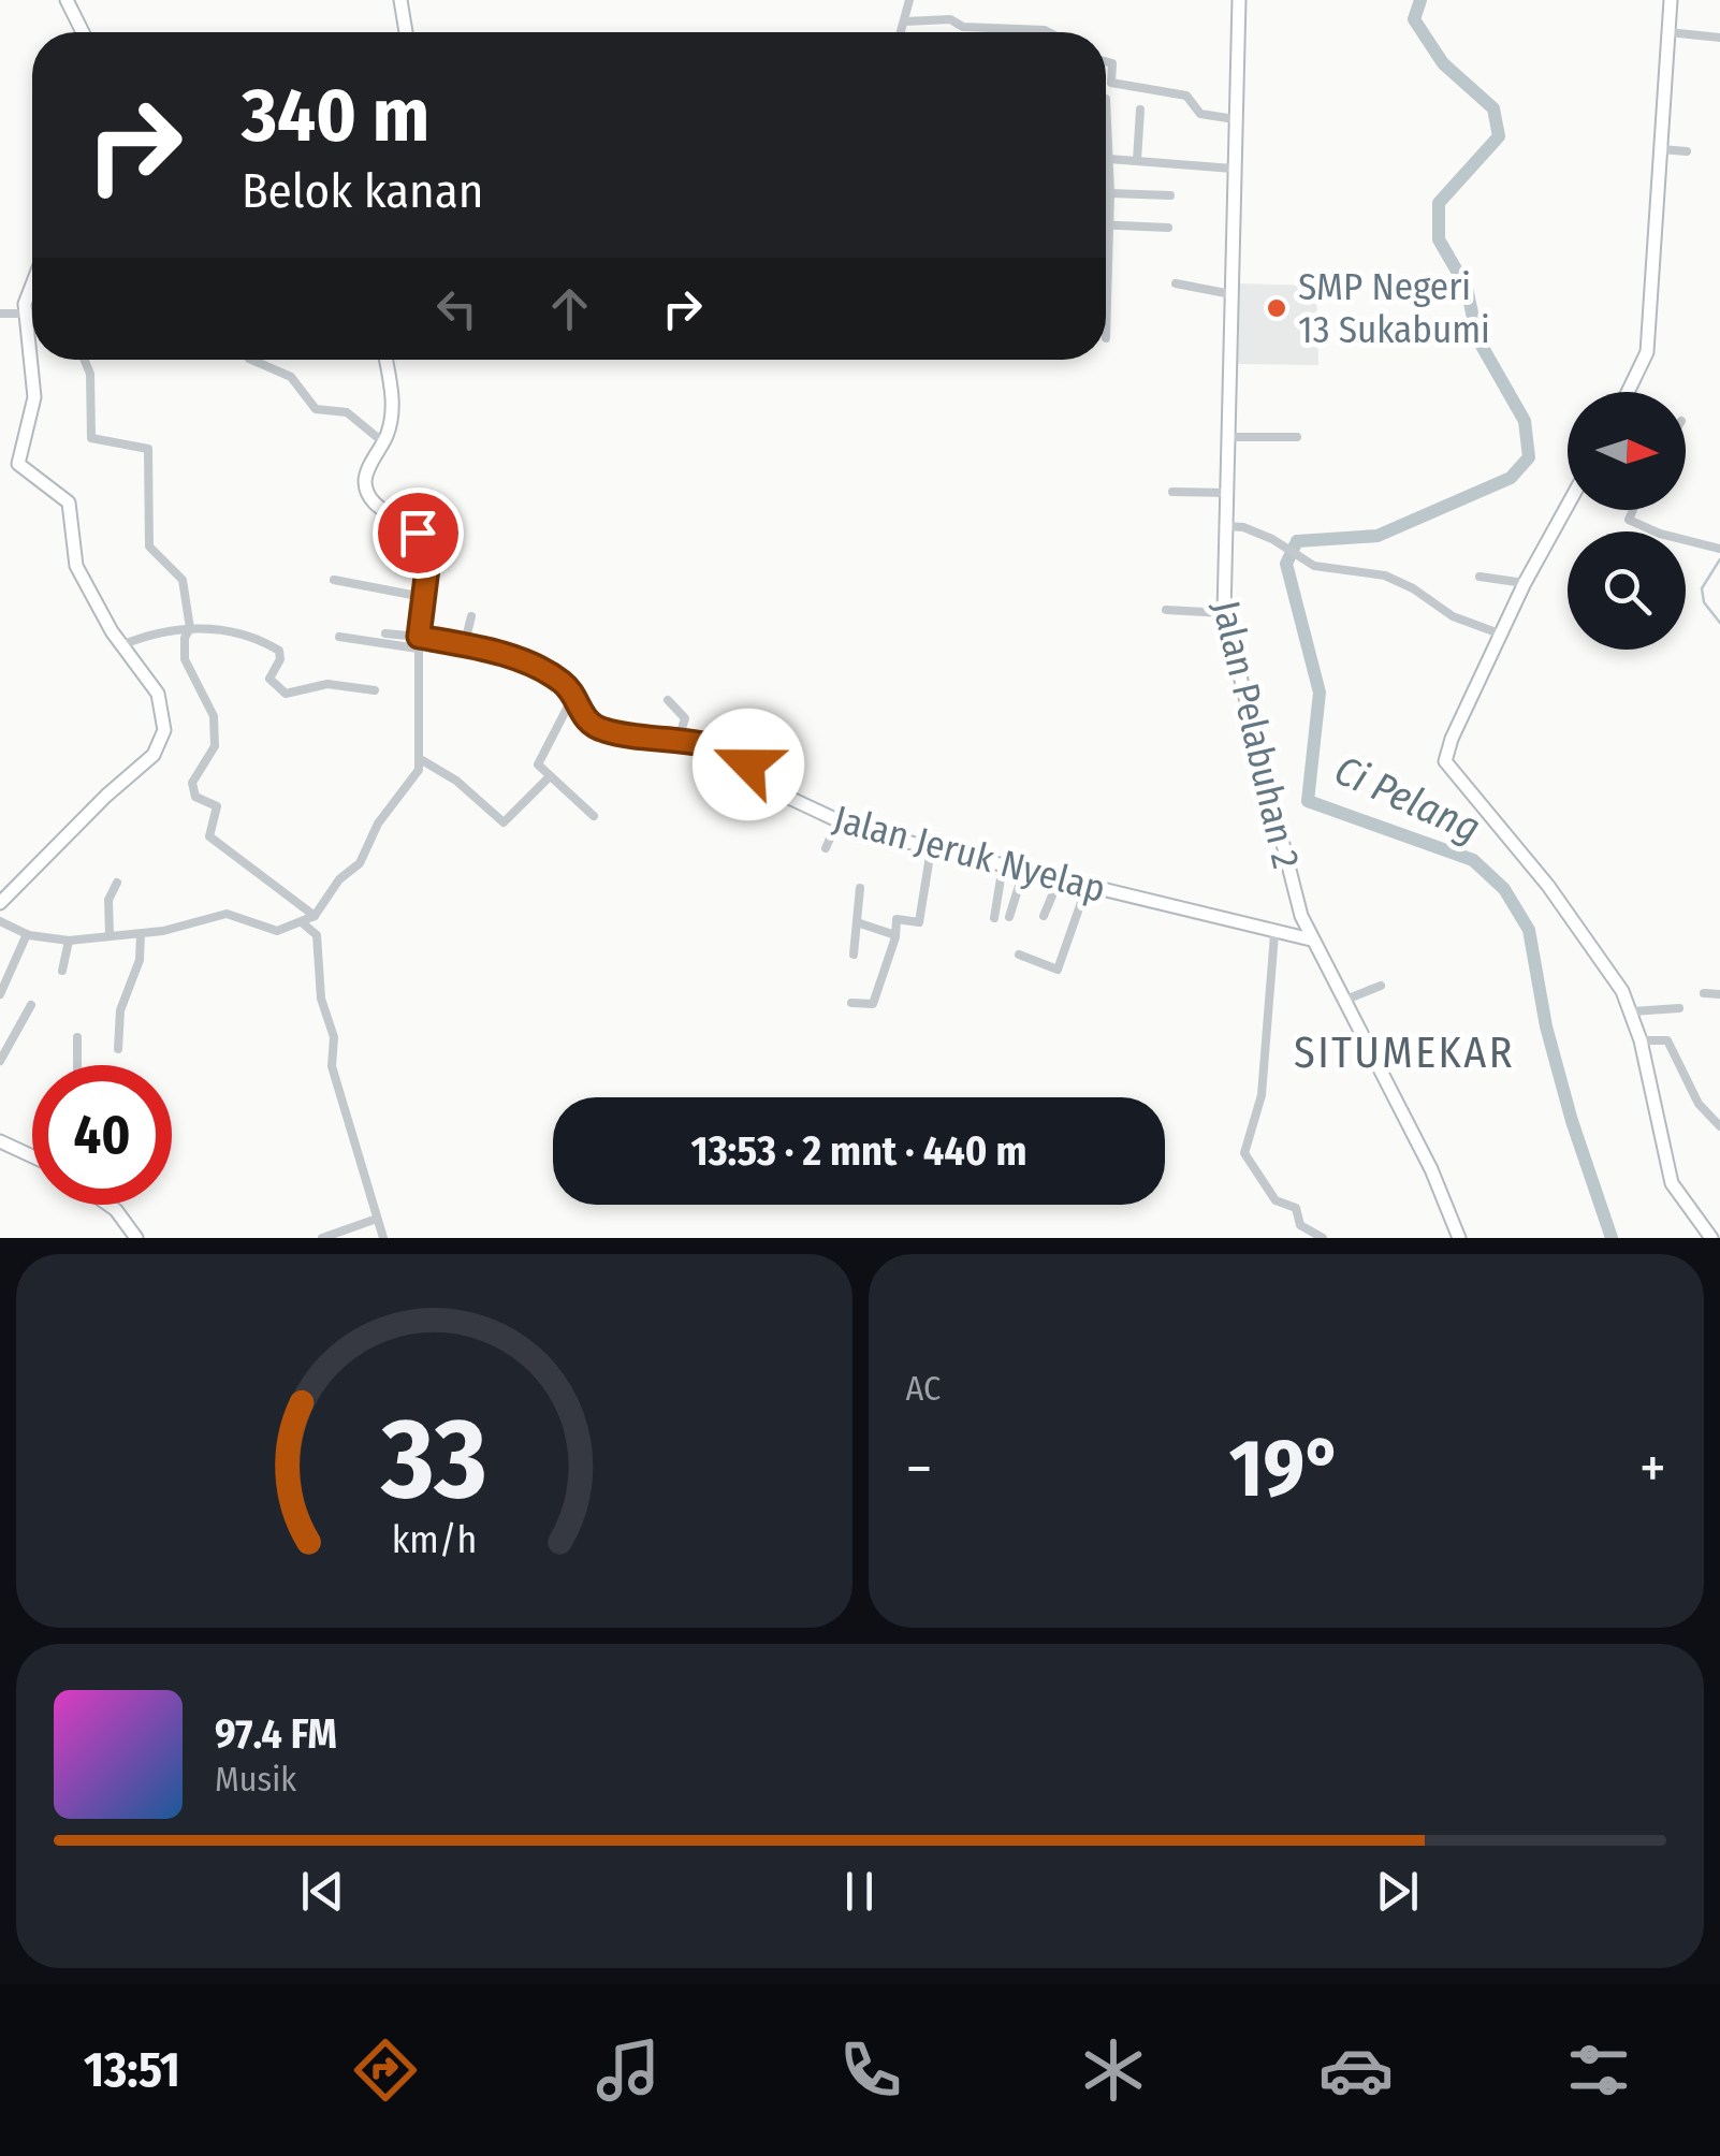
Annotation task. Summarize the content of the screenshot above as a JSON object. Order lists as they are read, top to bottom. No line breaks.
{"streets":{"street":["Jalan Pelabuhan 2","Jalan Jeruk Nyelap"]},"crossings":[["Jalan Pelabuhan 2","Jalan Jeruk Nyelap"]],"districts":["SITUMEKAR"],"water":["Ci Pelang"],"places":["SMP Negeri 13 Sukabumi"],"north":"right","page":{"turn":["340 m","Belok kanan"],"limit":"40","trip":"13:53 · 2 mnt · 440 m","tile":"AC","heat":["−","19°","+"],"song":["97.4 FM","Musik"],"tabs":"13:51","gauge":["33","km/h"]}}
